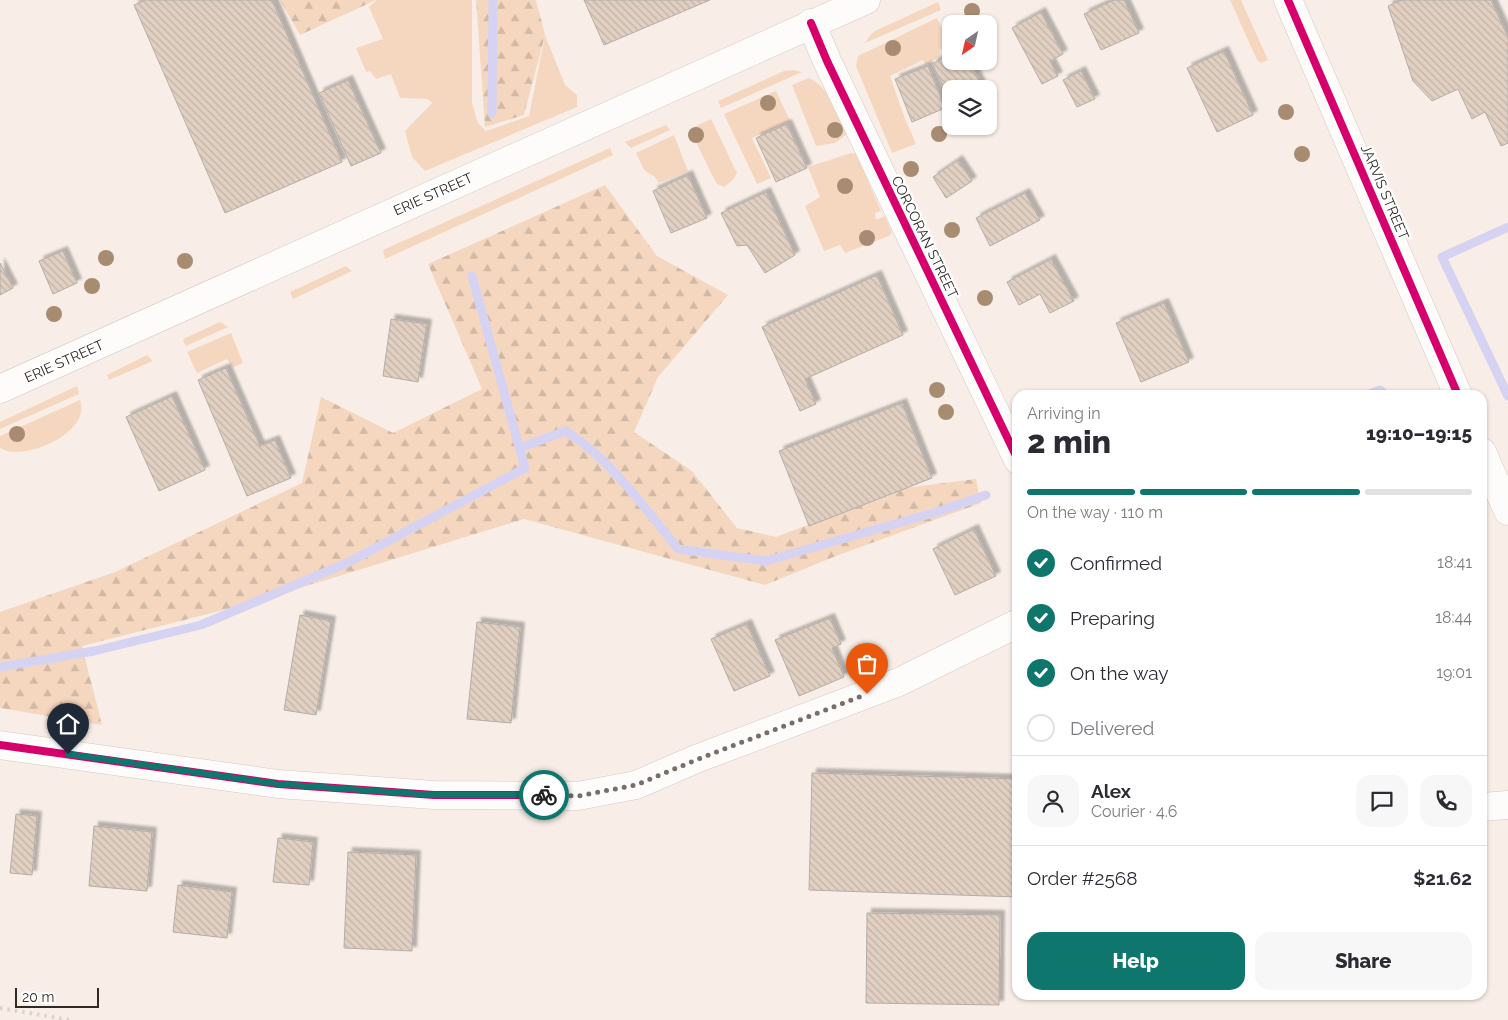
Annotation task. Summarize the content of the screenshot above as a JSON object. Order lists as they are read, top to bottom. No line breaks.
{"streets":{"street":["JARVIS STREET","ERIE STREET","CORCORAN STREET"]},"crossings":[["ERIE STREET","CORCORAN STREET"]],"scale_bar":"20 m","north":"bottom left","page":{"heading":["2 min","Arriving in","19:10–19:15"],"panel":["Alex","Courier · 4.6","Order #2568","$21.62"],"bar":"On the way · 110 m","list":[["Confirmed","18:41"],["Preparing","18:44"],["On the way","19:01"],"Delivered"],"buttons":["Help","Share"],"scale":"20 m"}}
